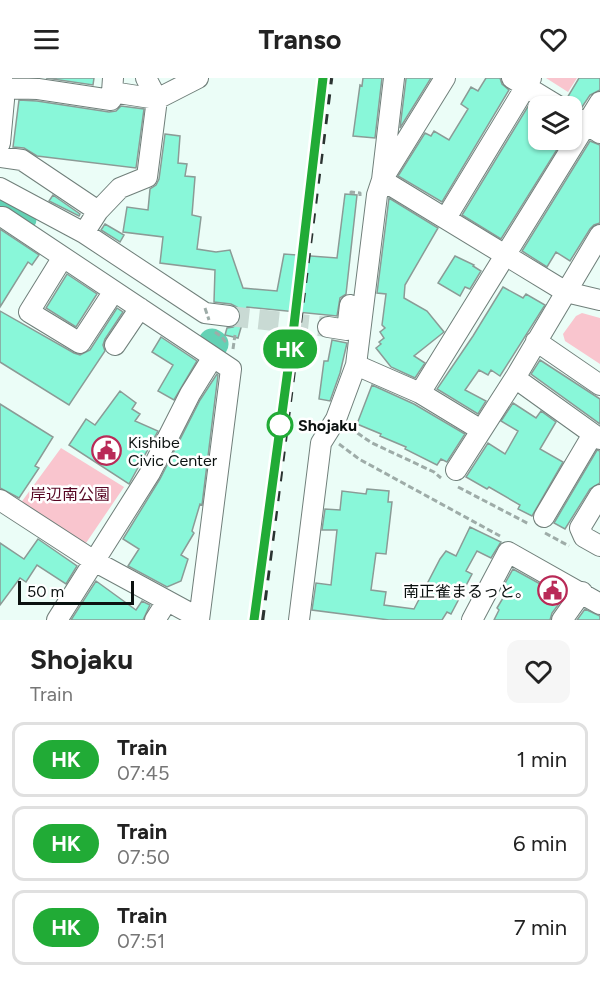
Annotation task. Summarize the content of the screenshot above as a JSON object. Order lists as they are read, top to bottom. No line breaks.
{"parks":["岸辺南公園"],"places":{"other":["Shojaku"],"public building":["Kishibe Civic Center","南正雀まるっと。"]},"scale_bar":"50 m","page":{"header":"Transo","on_map":"HK","scale":"50 m","heading":["Shojaku","Train"],"list":[{"mark":"HK","name":"Train","note":"07:45","value":"1 min"},{"mark":"HK","name":"Train","note":"07:50","value":"6 min"},{"mark":"HK","name":"Train","note":"07:51","value":"7 min"}]}}
